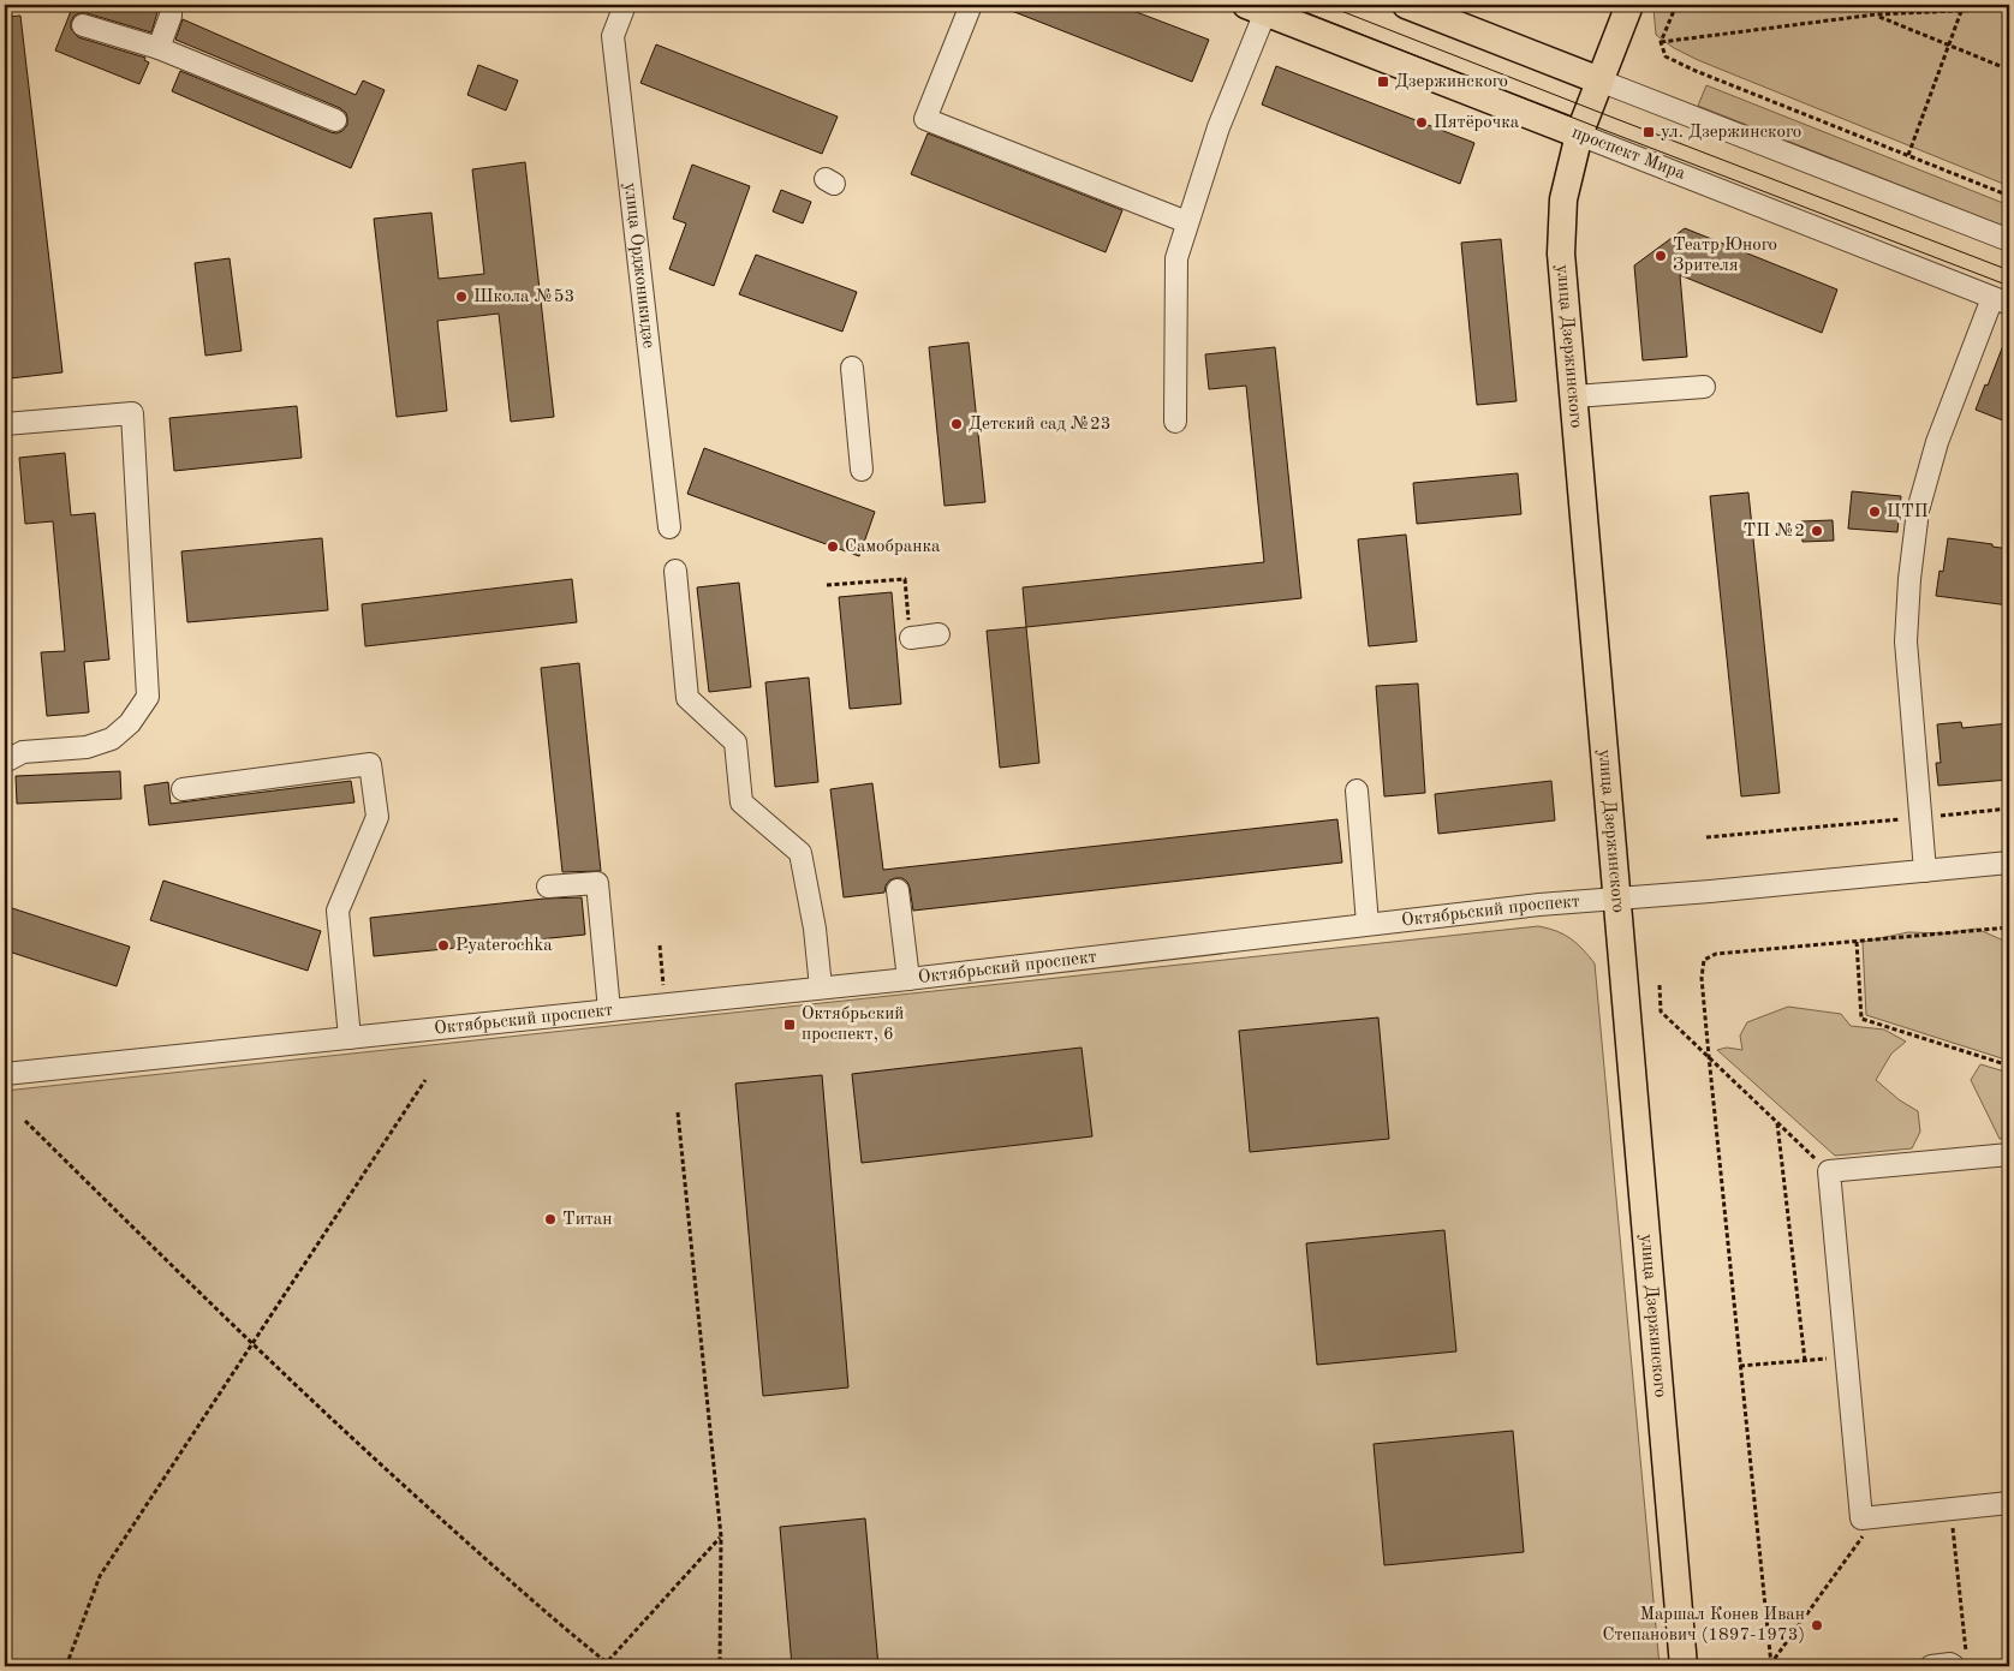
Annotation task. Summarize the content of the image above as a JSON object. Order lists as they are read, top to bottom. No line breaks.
{"streets":{"main road":["проспект Мира","улица Дзержинского"],"street":["улица Орджоникидзе","Октябрьский проспект"]},"crossings":[["проспект Мира","улица Дзержинского"],["улица Дзержинского","Октябрьский проспект"]],"places":{"transit":["Дзержинского","ул. Дзержинского","Октябрьский проспект, 6"],"other":["Пятёрочка","Театр Юного Зрителя","Школа №53","Детский сад №23","ЦТП","ТП №2","Самобранка","Pyaterochka","Титан","Маршал Конев Иван Степанович (1897-1973)"]}}
